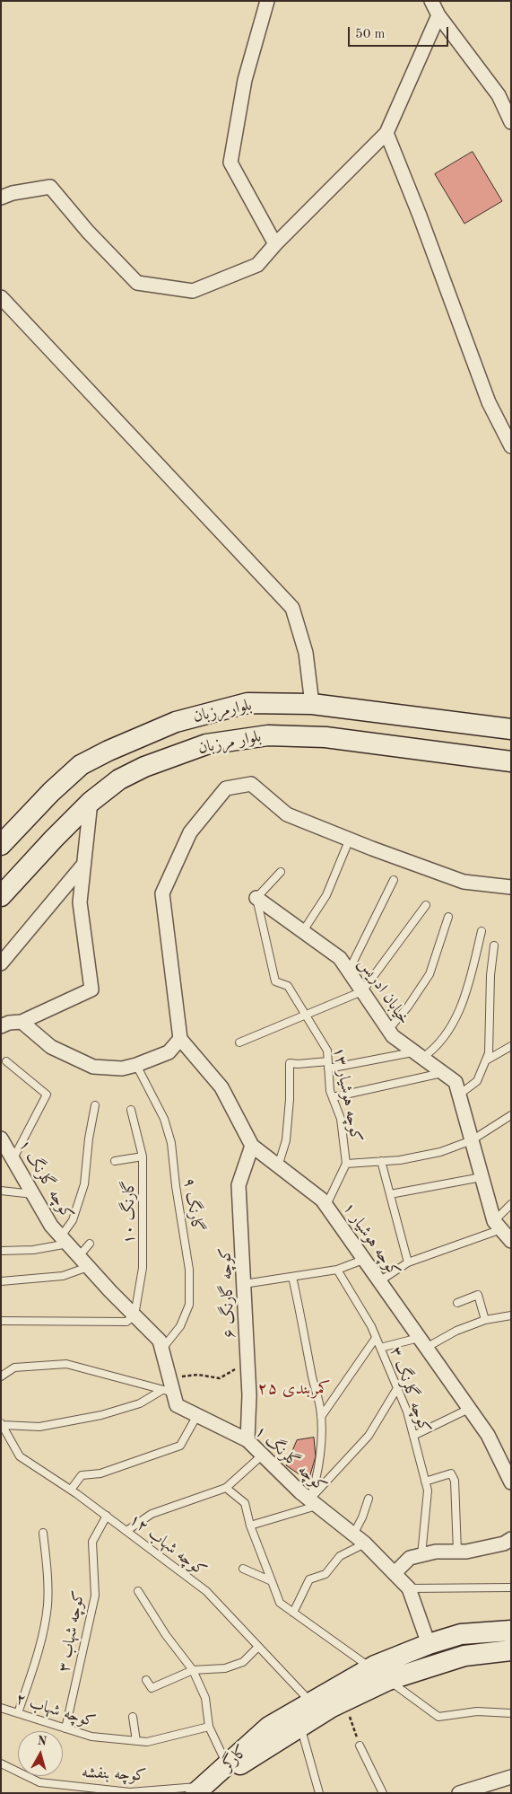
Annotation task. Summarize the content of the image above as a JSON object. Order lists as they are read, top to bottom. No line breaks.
{"streets":{"main road":["بلوارمرزبان","بلوار مرزبان","کارگر"],"street":["خیابان ادریس","کوچه گلرنگ ۱","کوچه هوشیار ۱","کوچه گارنگ ۶"],"lane":["کوچه هوشیار ۱۳","گارنگ ۹","گارنگ ۱۰","کوچه گلرنگ ۳","کوچه شهاب ۱۲","کوچه شهاب ۳","کوچه شهاب ۲","کوچه بنفشه"]},"crossings":[["خیابان ادریس","کوچه هوشیار ۱۳"],["کوچه هوشیار ۱۳","کوچه هوشیار ۱"],["کوچه گلرنگ ۱","گارنگ ۹"],["کوچه گلرنگ ۱","گارنگ ۱۰"],["کوچه گلرنگ ۱","کوچه گارنگ ۶"],["کوچه گلرنگ ۱","کارگر"],["کوچه هوشیار ۱","کوچه گارنگ ۶"],["کوچه شهاب ۱۲","کوچه شهاب ۳"],["کوچه شهاب ۱۲","کارگر"],["کوچه شهاب ۳","کوچه شهاب ۲"]],"districts":["کمربندی ۲۵"],"scale_bar":"50 m","north":"top"}
